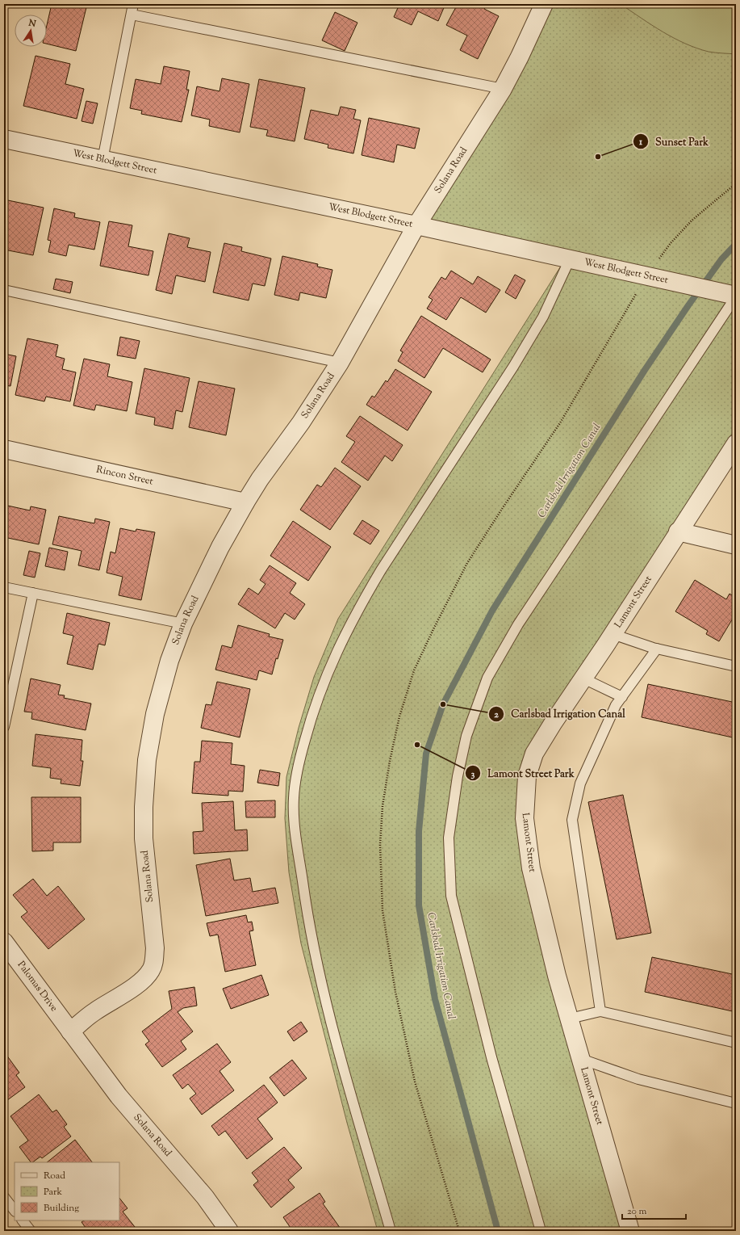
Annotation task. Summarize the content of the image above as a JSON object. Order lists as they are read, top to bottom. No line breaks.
{"streets":{"street":["West Blodgett Street","Solana Road","Rincon Street","Lamont Street","Palomas Drive"]},"crossings":[["West Blodgett Street","Solana Road"],["Solana Road","Rincon Street"],["Solana Road","Palomas Drive"]],"water":["Carlsbad Irrigation Canal"],"places":["Sunset Park","Carlsbad Irrigation Canal","Lamont Street Park"],"legend":["Road","Park","Building"],"scale_bar":"20 m","north":"top"}
